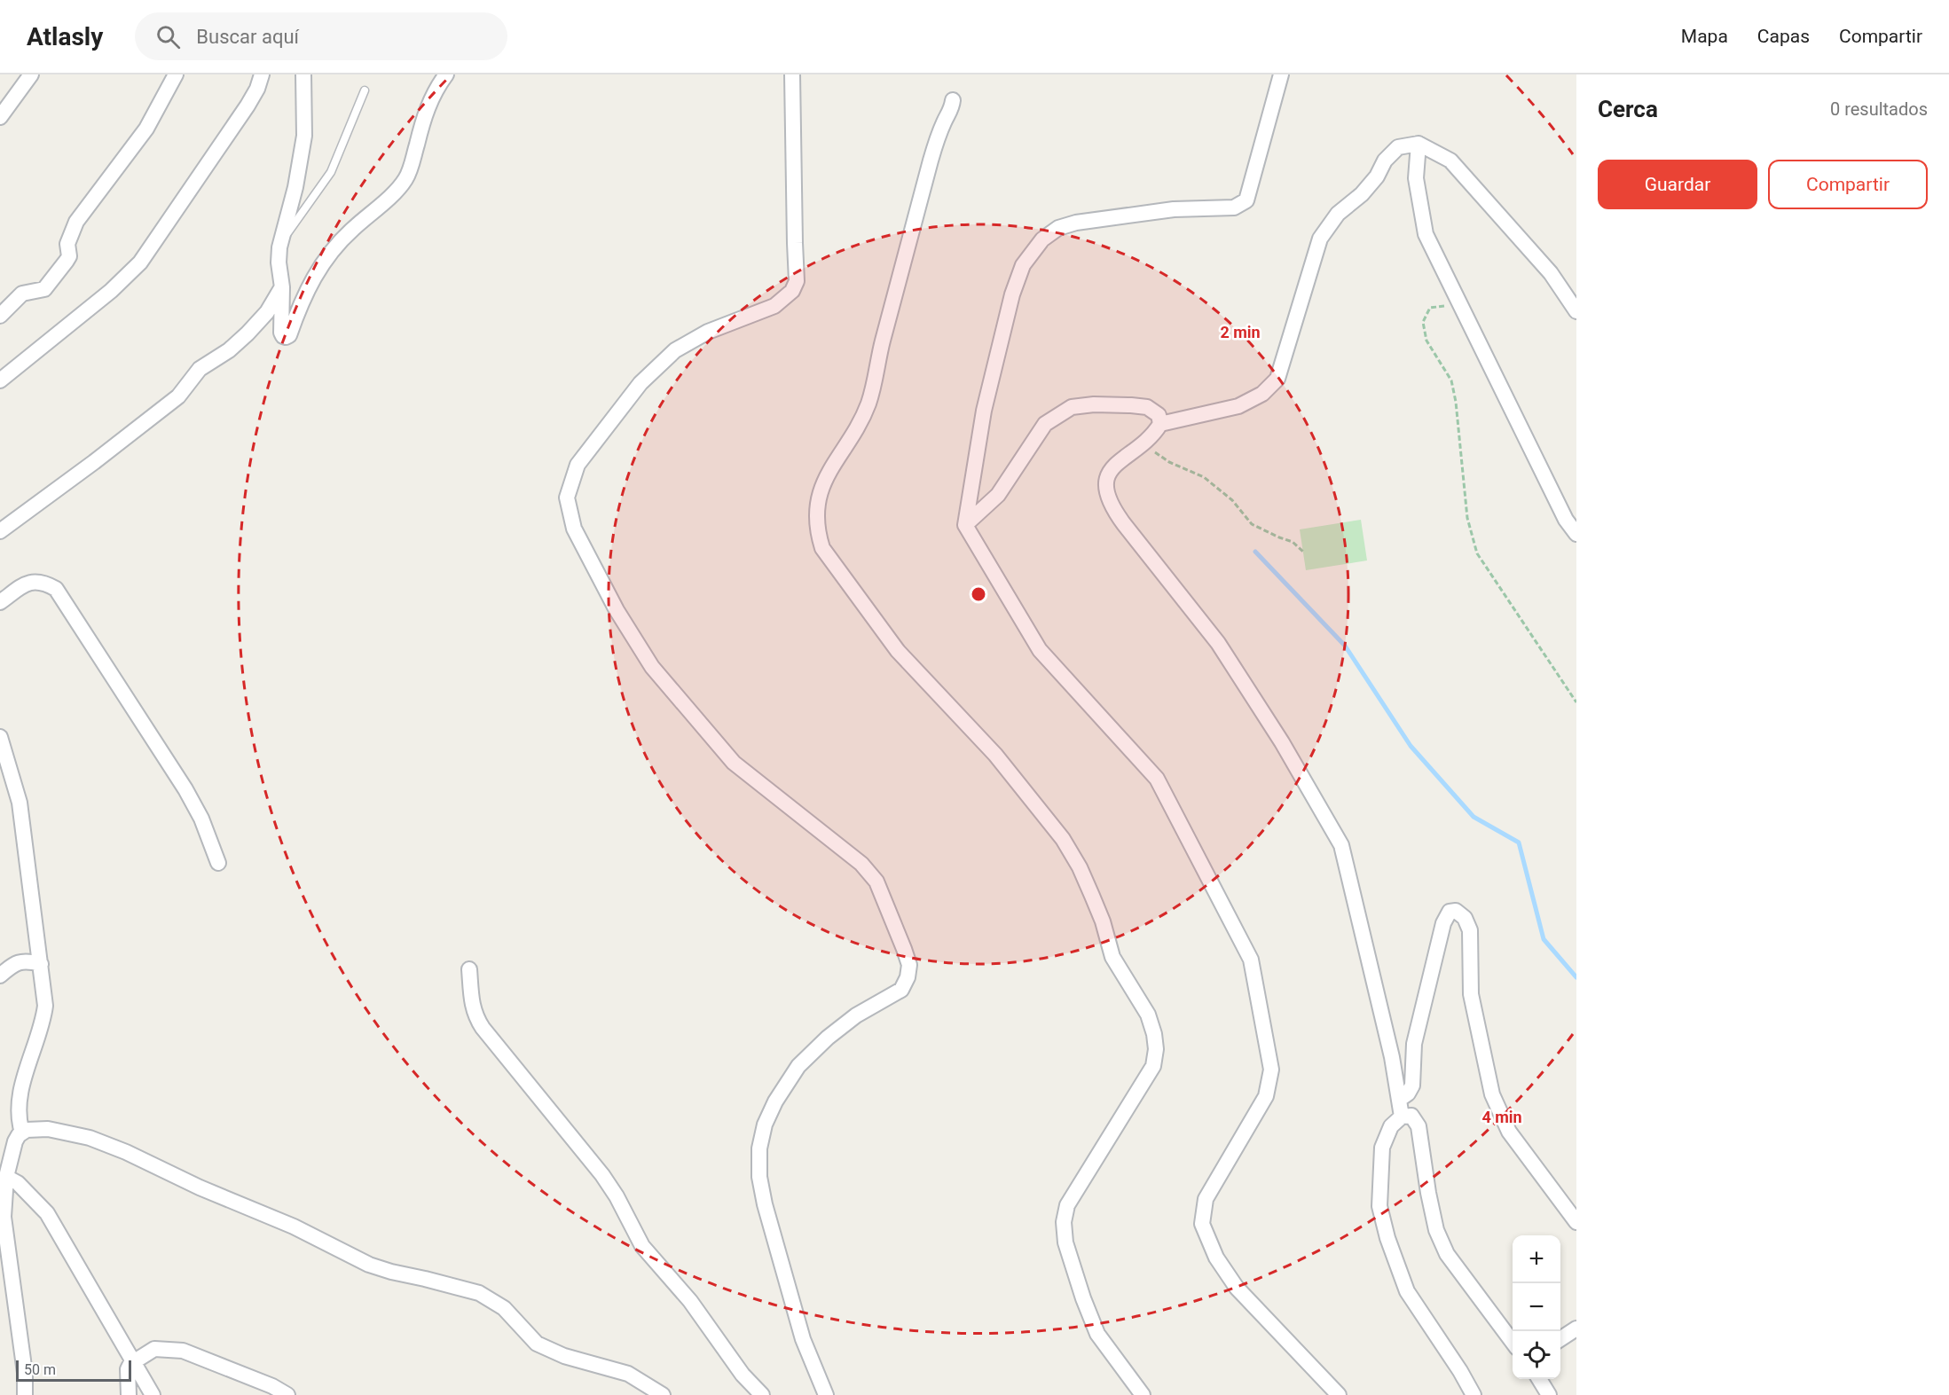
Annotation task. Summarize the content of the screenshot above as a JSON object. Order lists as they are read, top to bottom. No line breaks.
{"scale_bar":"50 m","page":{"header":"Atlasly","search":"Buscar aquí","nav":["Mapa","Capas","Compartir"],"heading":["Cerca","0 resultados"],"buttons":["Guardar","Compartir"],"map_buttons":["+","−"],"scale":"50 m"},"rings":["2 min","4 min"]}
